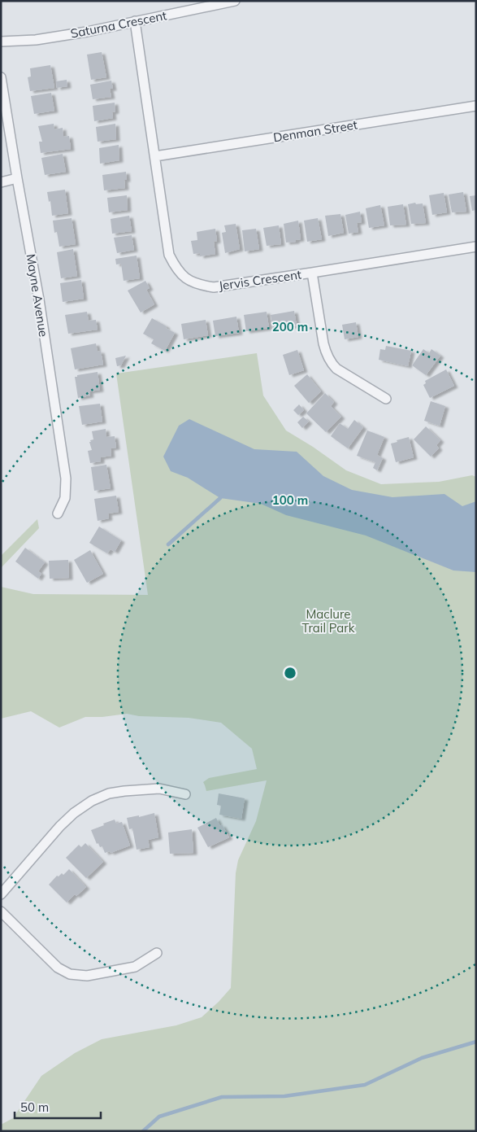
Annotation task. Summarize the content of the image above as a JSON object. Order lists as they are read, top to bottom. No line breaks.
{"streets":{"street":["Saturna Crescent","Denman Street","Jervis Crescent","Mayne Avenue"]},"crossings":[["Saturna Crescent","Jervis Crescent"],["Denman Street","Jervis Crescent"]],"parks":["Maclure Trail Park"],"scale_bar":"50 m","rings":["200 m","100 m"]}
